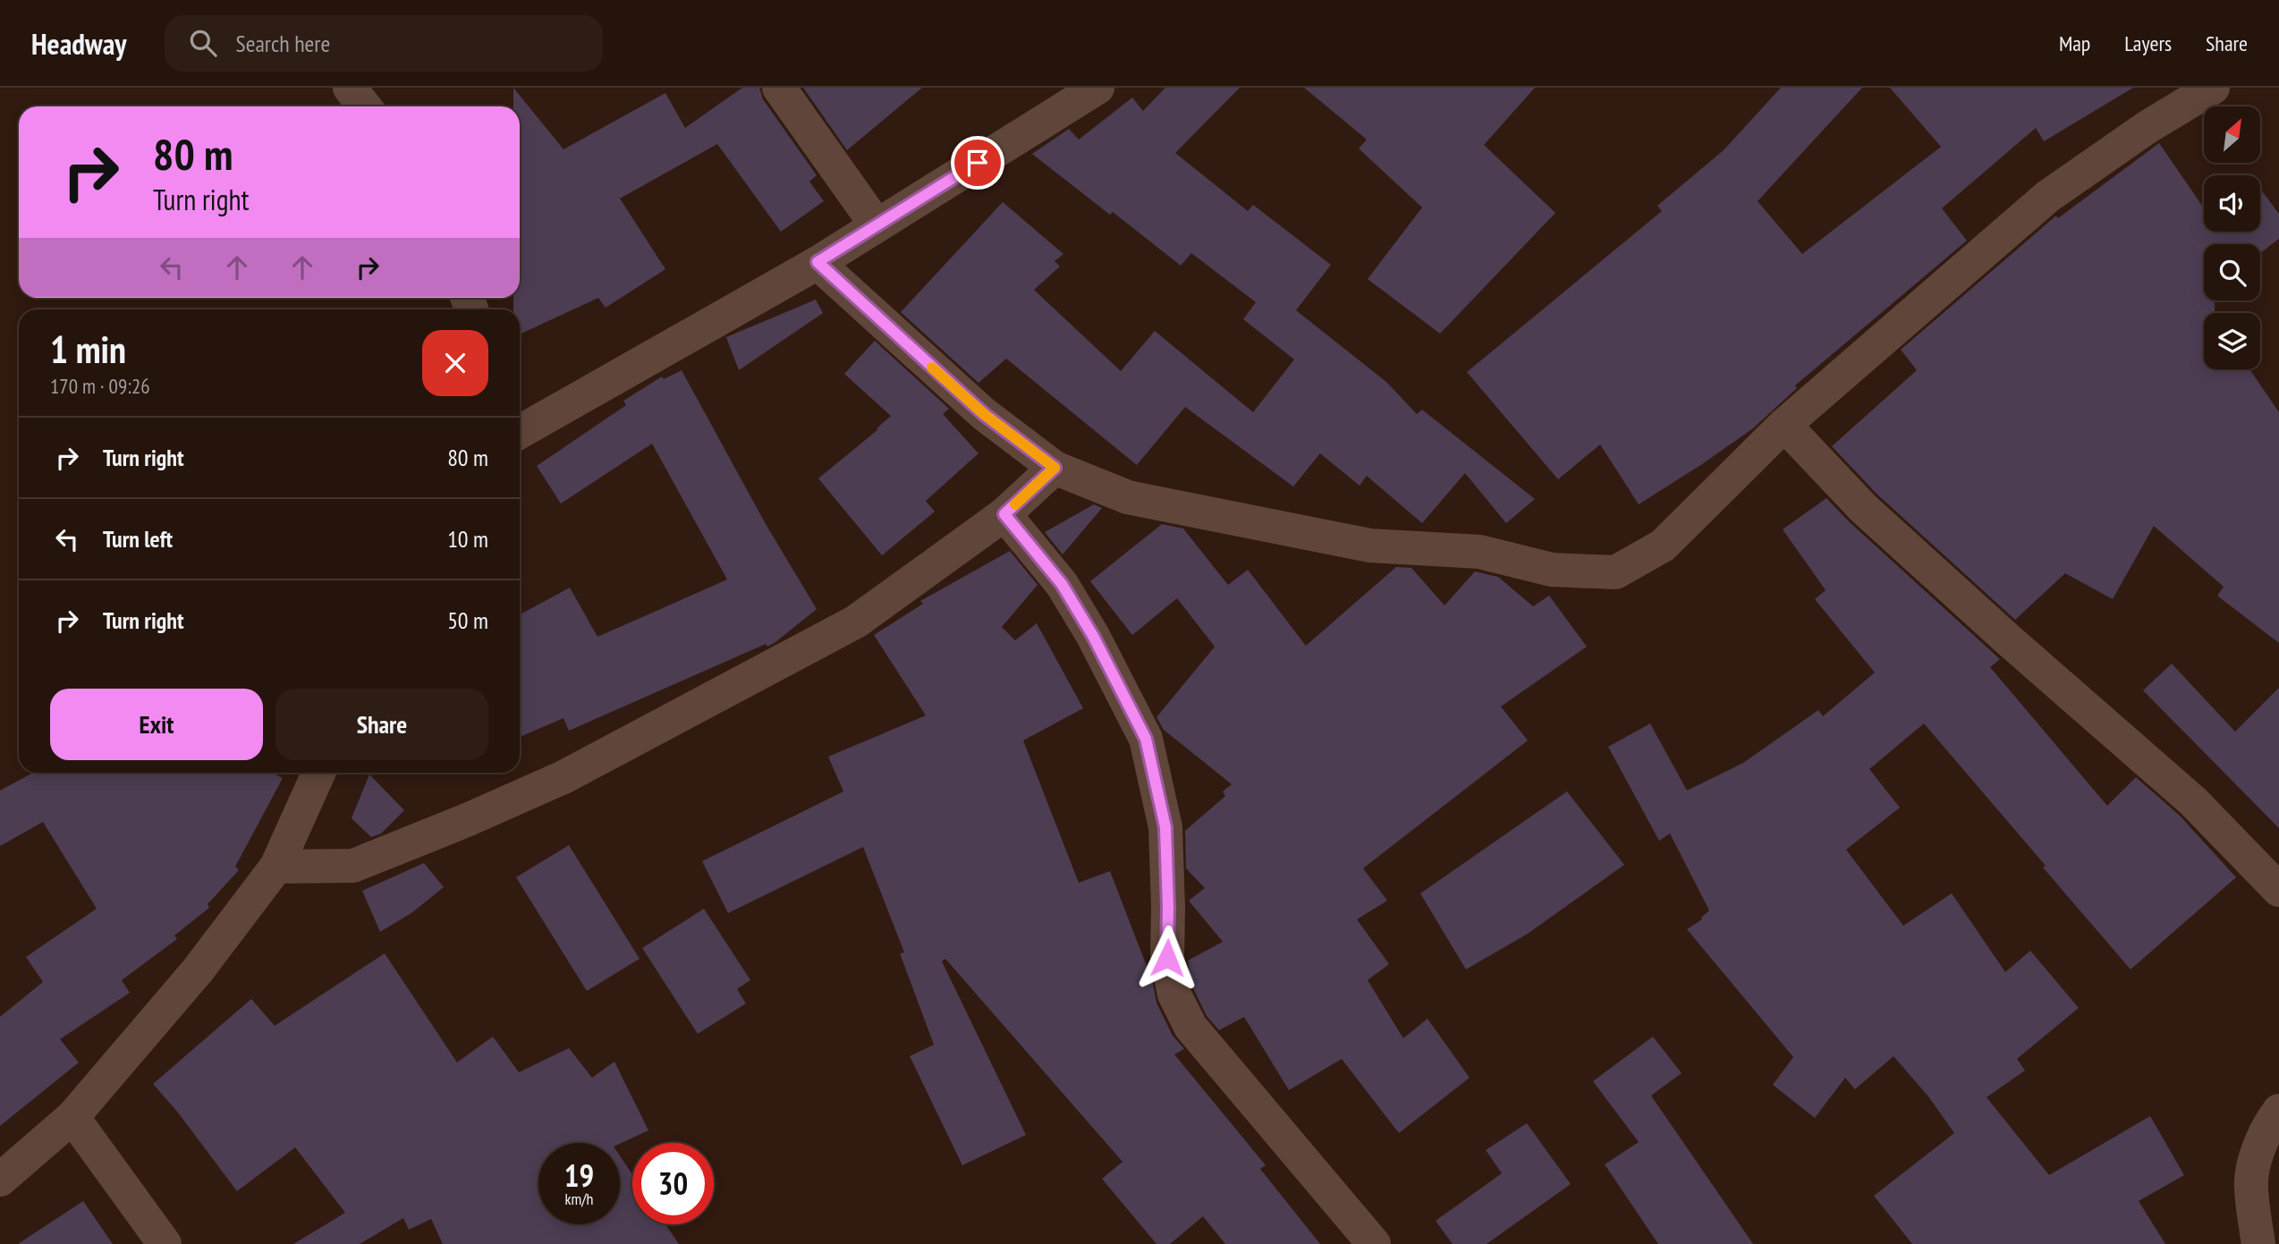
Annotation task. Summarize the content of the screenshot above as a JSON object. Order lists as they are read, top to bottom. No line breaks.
{"north":"top right","page":{"header":"Headway","search":"Search here","nav":["Map","Layers","Share"],"turn":["80 m","Turn right"],"heading":["1 min","170 m · 09:26"],"list":[{"name":"Turn right","value":"80 m"},{"name":"Turn left","value":"10 m"},{"name":"Turn right","value":"50 m"}],"buttons":["Exit","Share"],"speed":"19 km/h","limit":"30"}}
